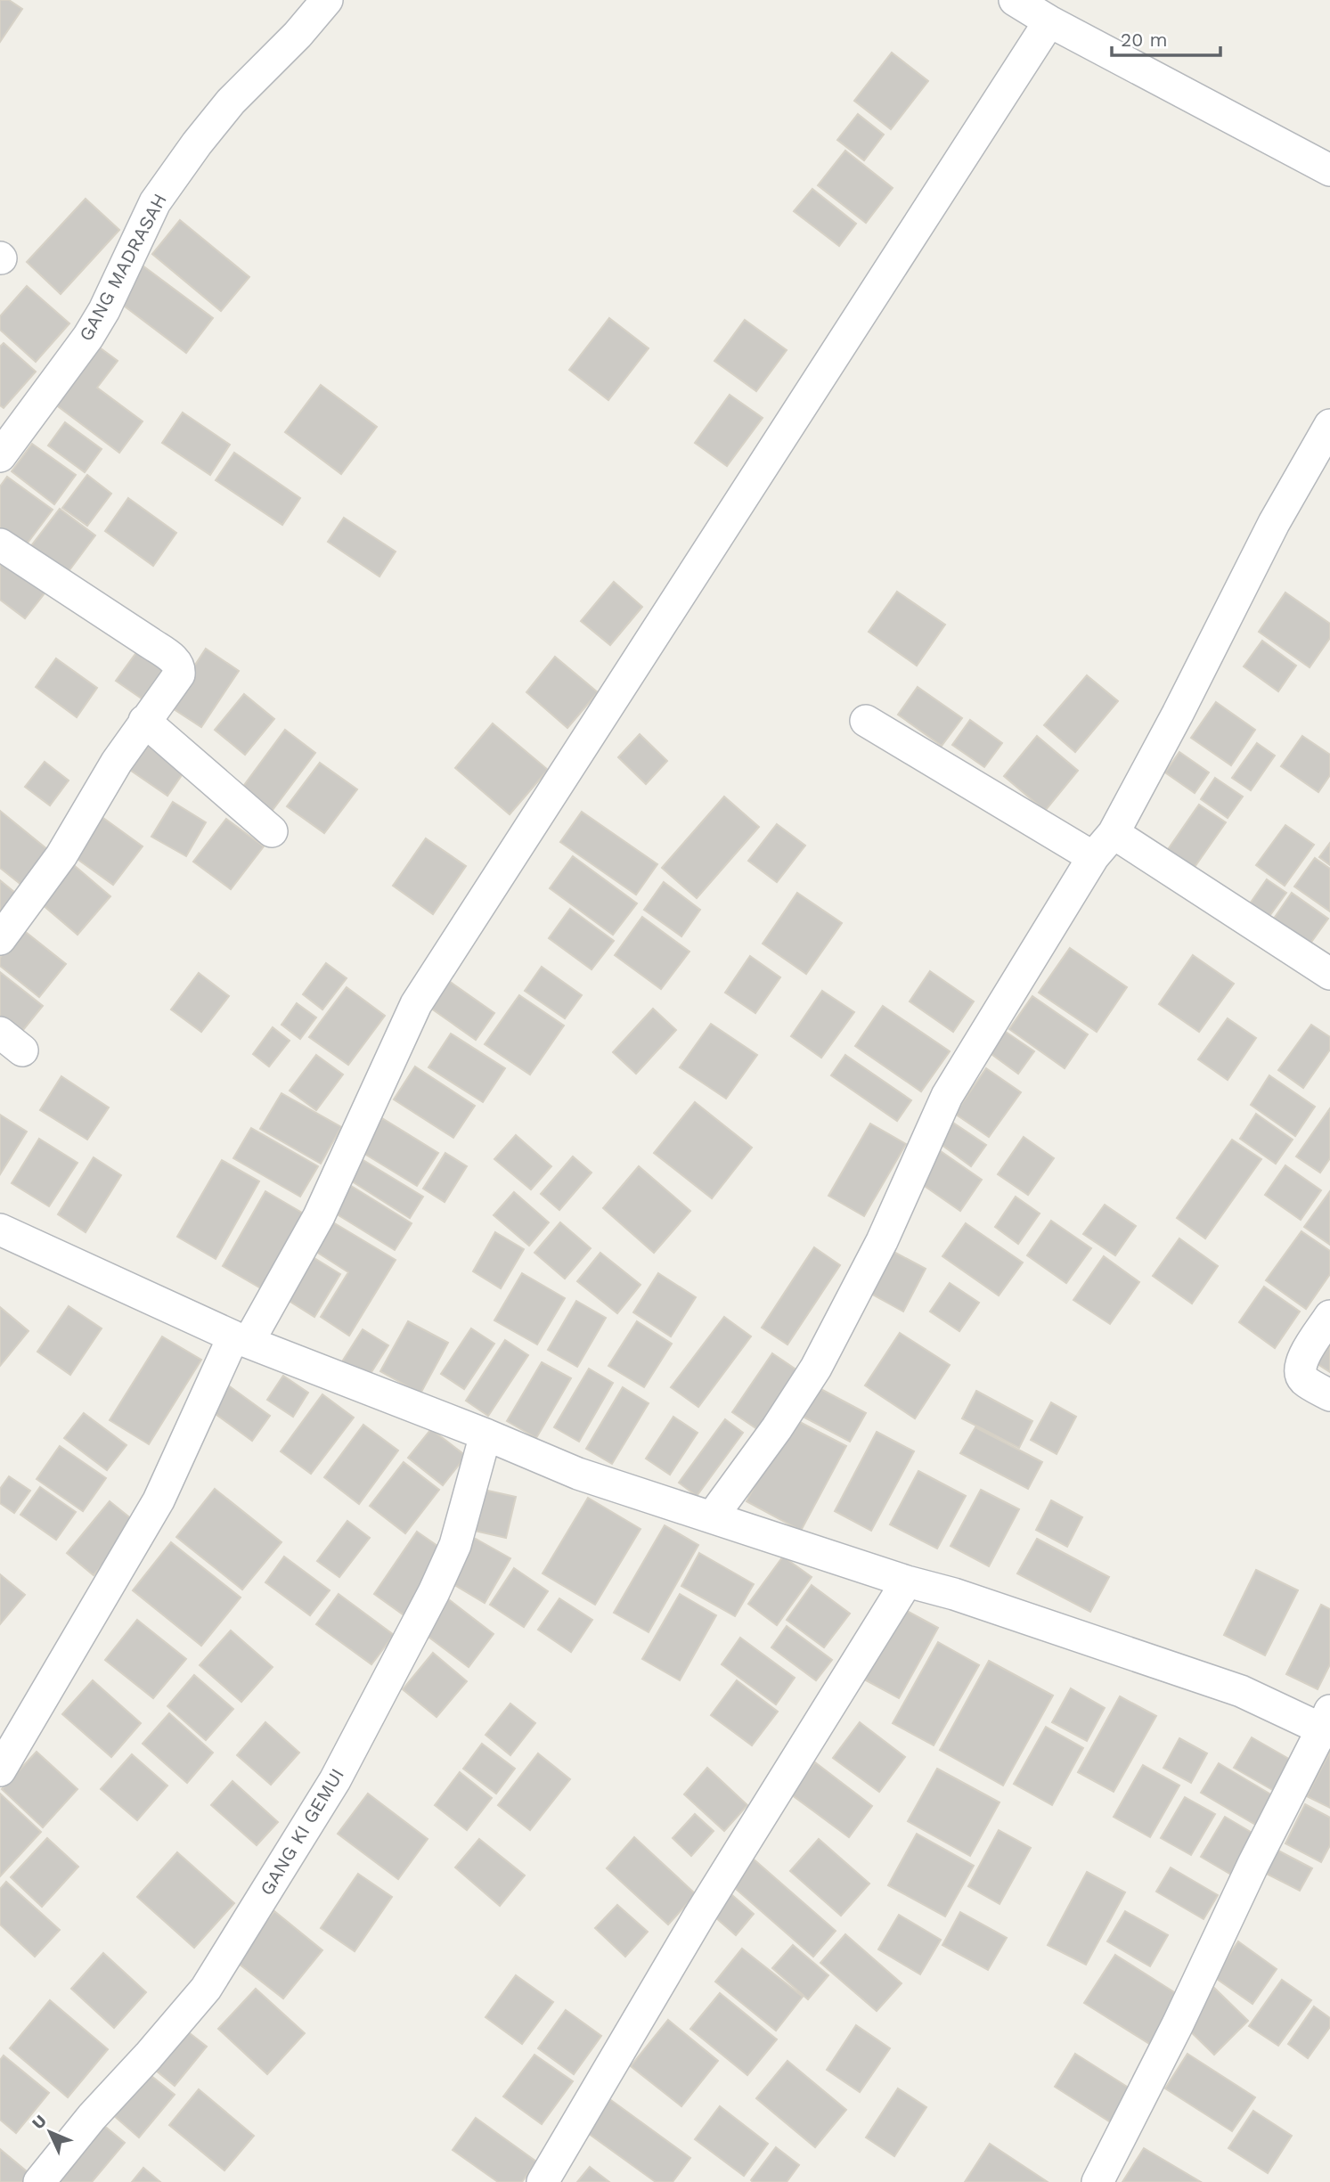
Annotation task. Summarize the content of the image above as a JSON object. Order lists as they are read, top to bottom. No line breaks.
{"streets":{"street":["GANG MADRASAH","GANG KI GEMUI"]},"scale_bar":"20 m","north":"top left"}
